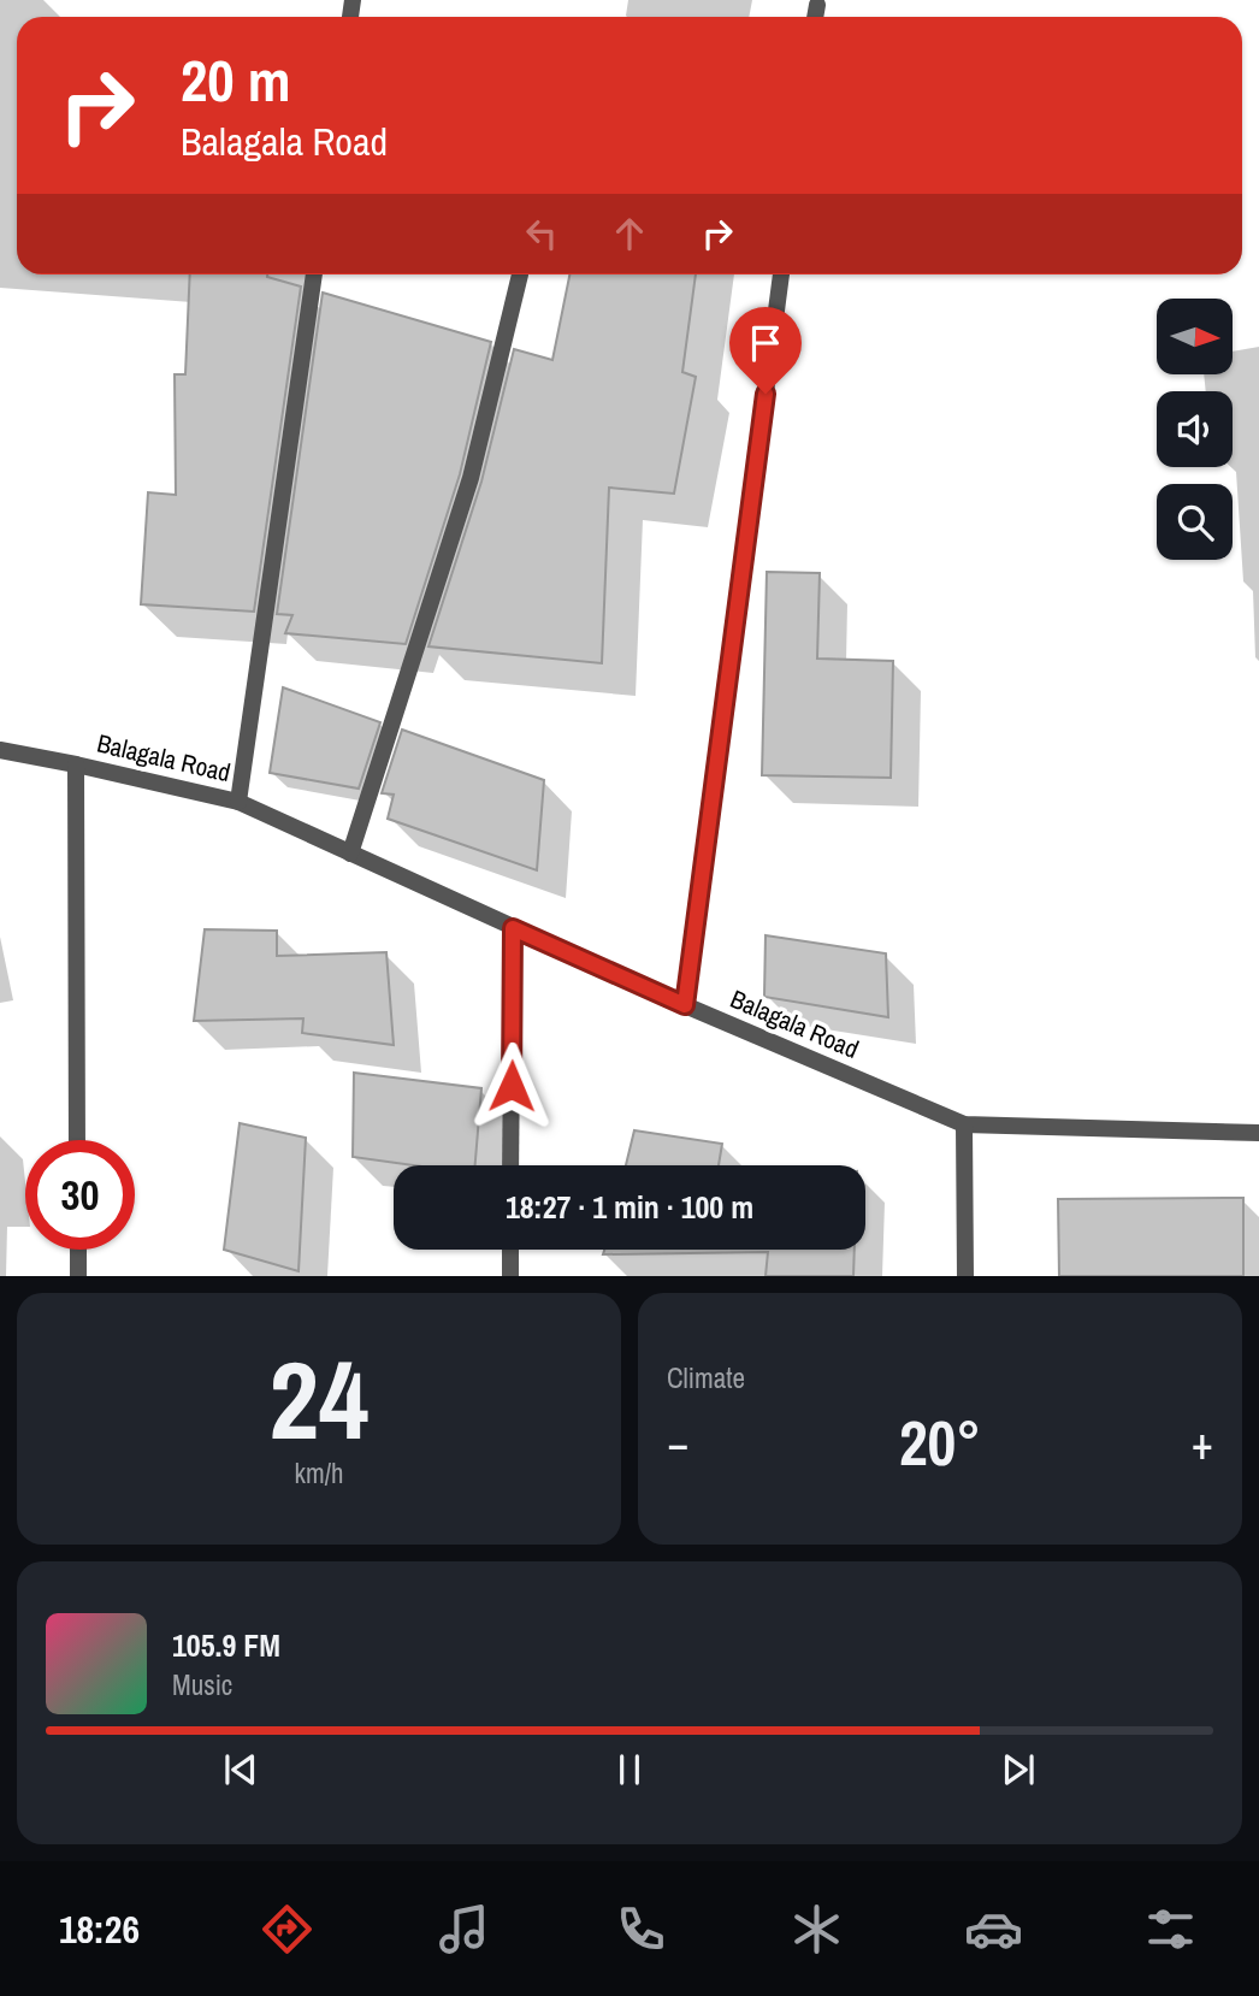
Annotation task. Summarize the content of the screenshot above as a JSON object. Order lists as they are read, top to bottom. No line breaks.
{"streets":{"street":["Balagala Road"]},"north":"right","page":{"turn":["20 m","Balagala Road"],"limit":"30","trip":"18:27 · 1 min · 100 m","tile":[["24","km/h"],"Climate"],"heat":["−","20°","+"],"song":["105.9 FM","Music"],"tabs":"18:26"}}
